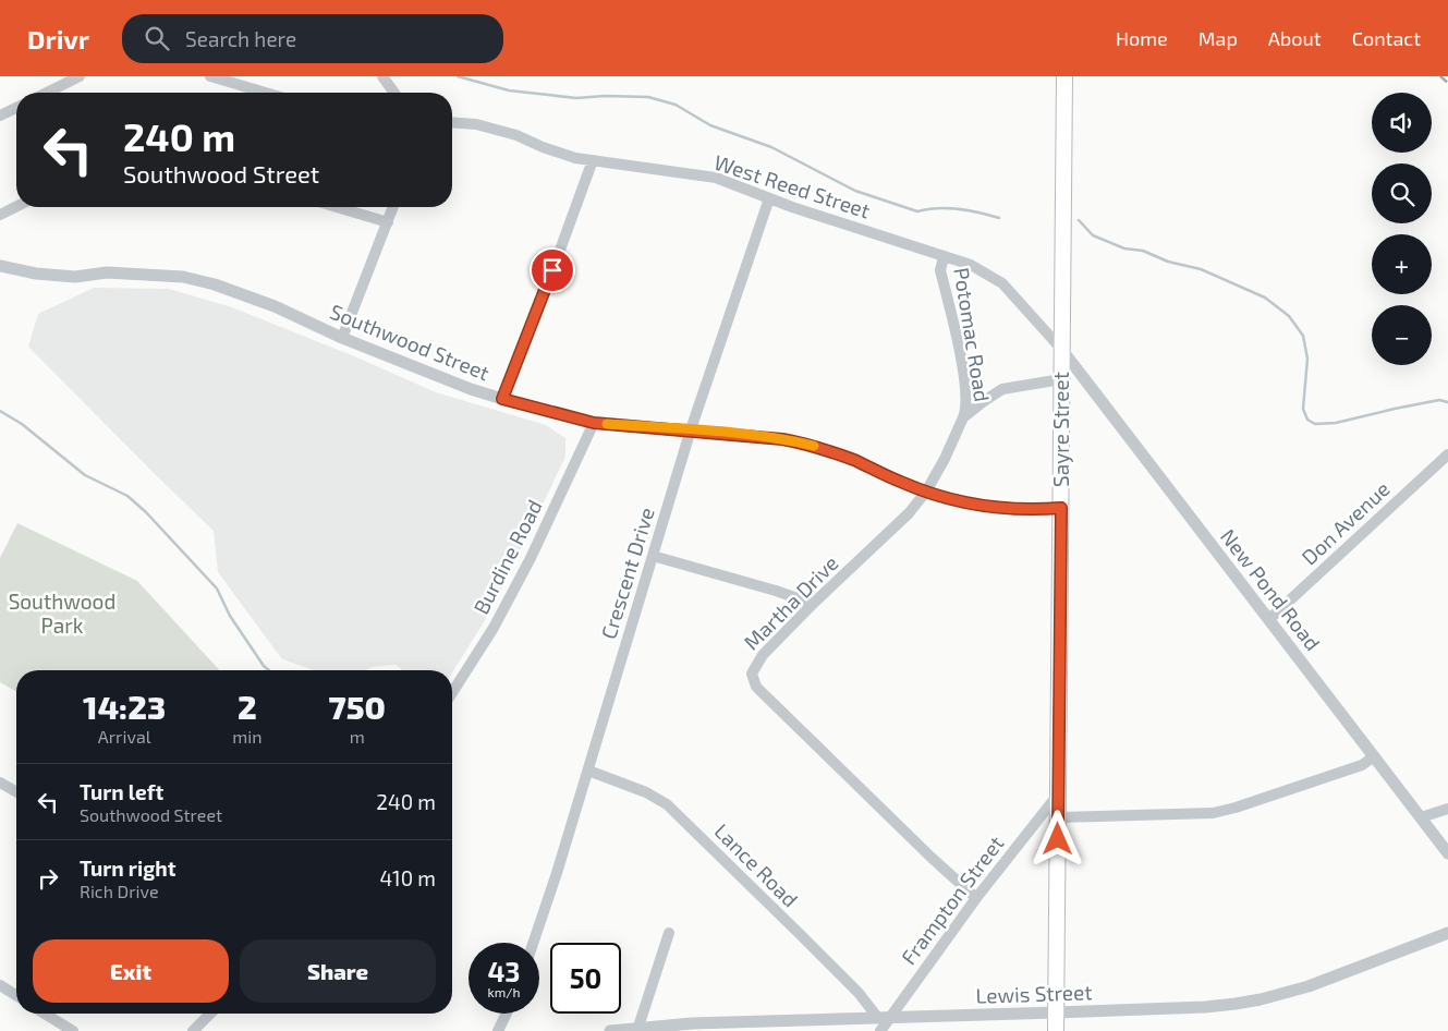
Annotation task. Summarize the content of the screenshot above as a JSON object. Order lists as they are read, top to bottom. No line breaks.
{"streets":{"main road":["Sayre Street"],"street":["West Reed Street","Potomac Road","Southwood Street","Don Avenue","Burdine Road","Crescent Drive","New Pond Road","Martha Drive","Lance Road","Frampton Street","Lewis Street"]},"crossings":[["West Reed Street","Potomac Road"],["West Reed Street","Sayre Street"],["West Reed Street","Crescent Drive"],["West Reed Street","New Pond Road"],["Potomac Road","Martha Drive"],["Southwood Street","Sayre Street"],["Southwood Street","Burdine Road"],["Southwood Street","Crescent Drive"],["Southwood Street","Martha Drive"],["Sayre Street","New Pond Road"],["Sayre Street","Frampton Street"],["Sayre Street","Lewis Street"],["Don Avenue","New Pond Road"],["Crescent Drive","Lance Road"],["Martha Drive","Frampton Street"],["Lance Road","Frampton Street"],["Lance Road","Lewis Street"],["Frampton Street","Lewis Street"]],"parks":["Southwood Park"],"page":{"header":"Drivr","search":"Search here","nav":["Home","Map","About","Contact"],"map_buttons":["+","−"],"turn":["240 m","Southwood Street"],"eta":["14:23","Arrival","2","min","750","m"],"list":[{"name":"Turn left","note":"Southwood Street","value":"240 m"},{"name":"Turn right","note":"Rich Drive","value":"410 m"}],"buttons":["Exit","Share"],"speed":"43 km/h","limit":"50"}}
